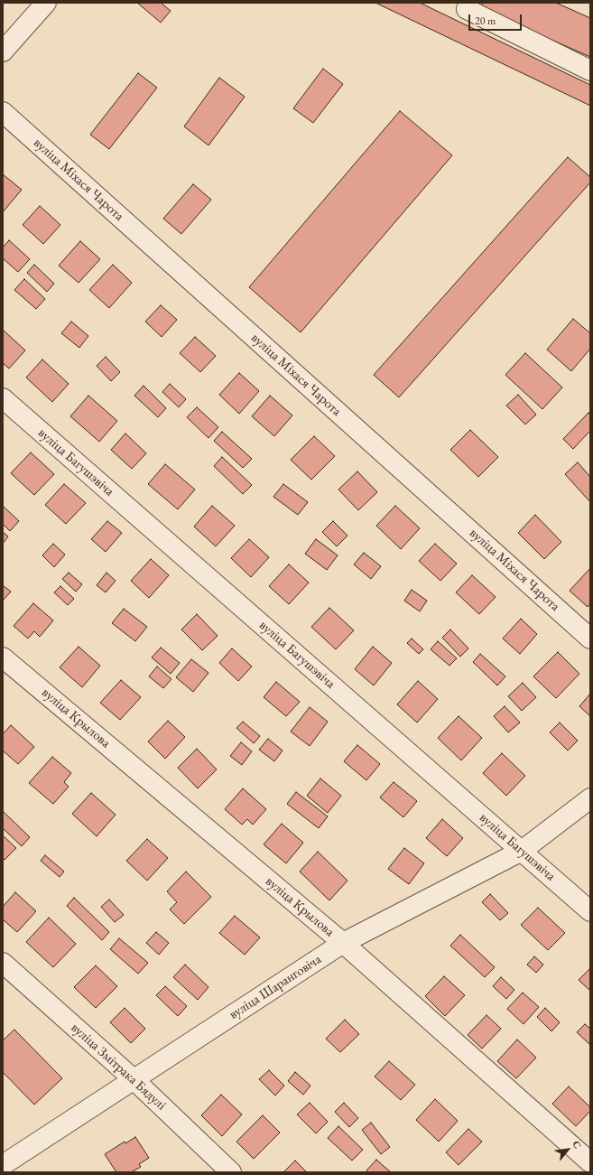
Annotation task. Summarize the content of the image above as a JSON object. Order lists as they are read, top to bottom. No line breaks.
{"streets":{"street":["вуліца Міхася Чарота","вуліца Багушэвіча","вуліца Крылова","вуліца Шаранговіча","вуліца Змітрака Бядулі"]},"crossings":[["вуліца Багушэвіча","вуліца Шаранговіча"],["вуліца Крылова","вуліца Шаранговіча"],["вуліца Шаранговіча","вуліца Змітрака Бядулі"]],"scale_bar":"20 m","north":"top right"}
